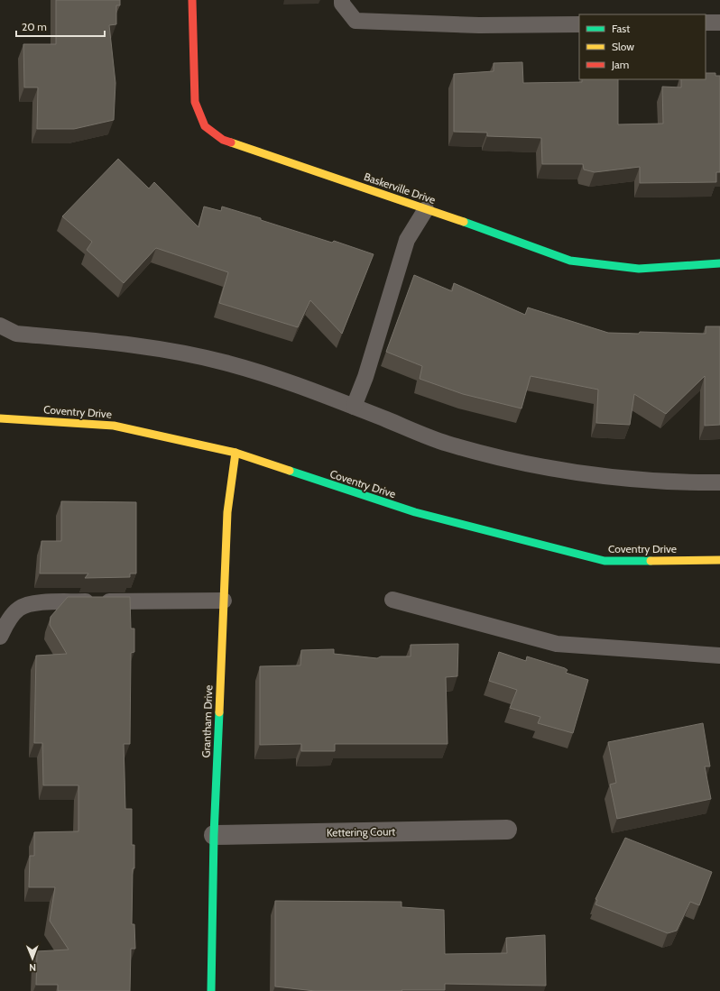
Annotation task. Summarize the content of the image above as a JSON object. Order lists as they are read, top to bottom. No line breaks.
{"streets":{"street":["Baskerville Drive","Coventry Drive","Grantham Drive","Kettering Court"]},"crossings":[["Coventry Drive","Grantham Drive"],["Grantham Drive","Kettering Court"]],"legend":["Fast","Slow","Jam"],"scale_bar":"20 m","north":"bottom"}
